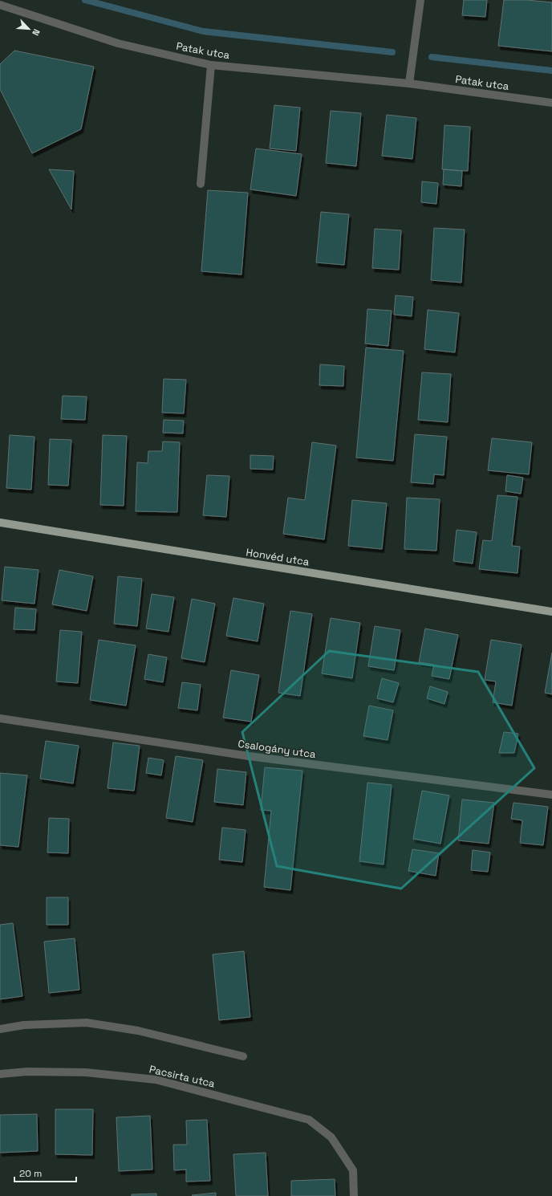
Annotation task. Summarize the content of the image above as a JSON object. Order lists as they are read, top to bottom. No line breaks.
{"streets":{"main road":["Honvéd utca"],"street":["Patak utca","Csalogány utca","Pacsirta utca"]},"scale_bar":"20 m","north":"bottom right"}
